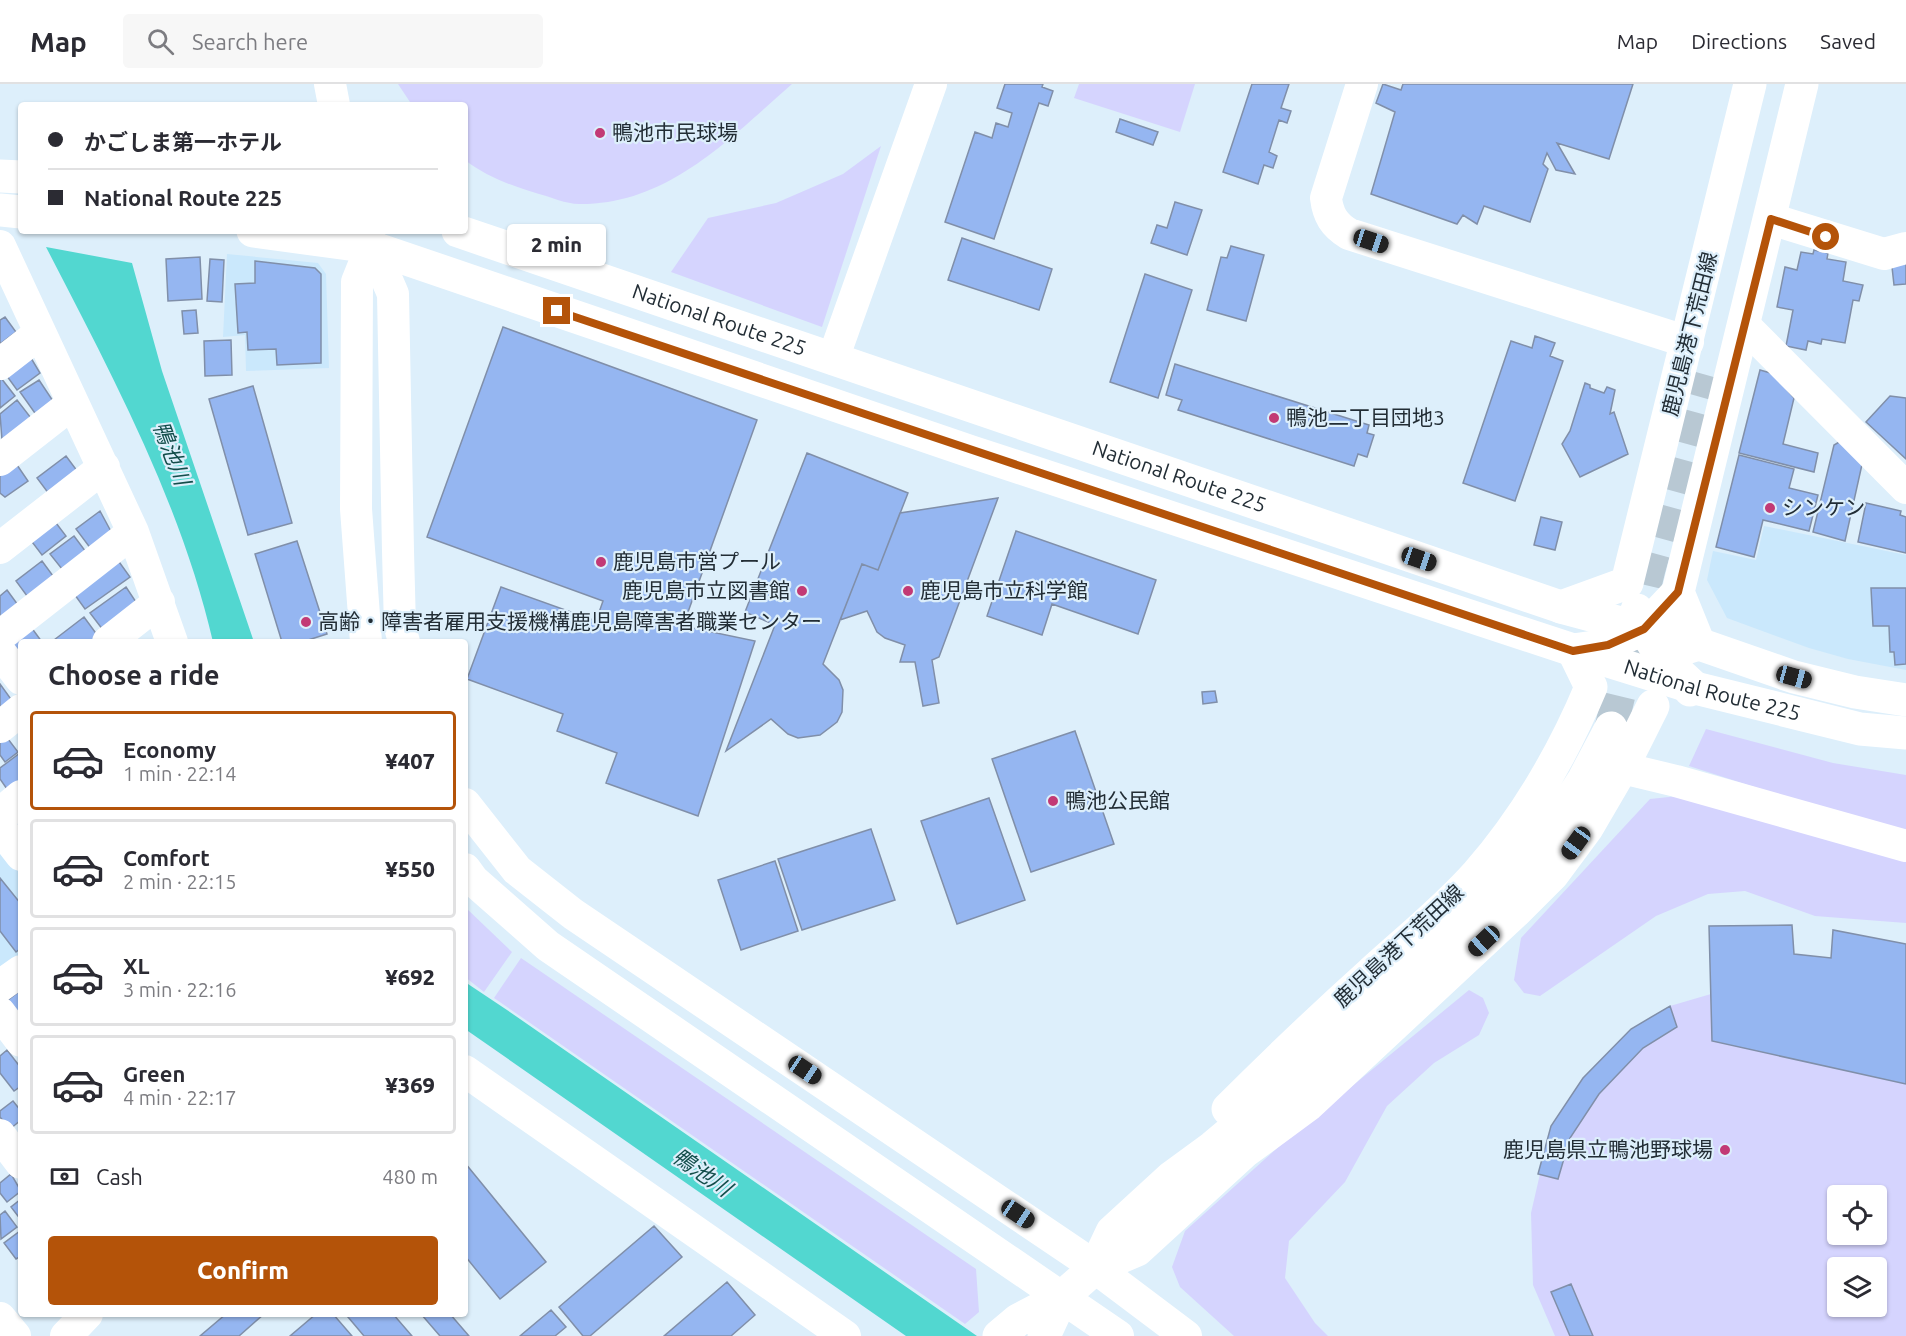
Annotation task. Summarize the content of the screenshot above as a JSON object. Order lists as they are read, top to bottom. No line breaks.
{"streets":{"main road":["National Route 225","鹿児島港下荒田線"]},"water":["鴨池川"],"places":["鴨池市民球場","鴨池二丁目団地3","シンケン","鹿児島市営プール","鹿児島市立図書館","鹿児島市立科学館","高齢・障害者雇用支援機構鹿児島障害者職業センター","鴨池公民館","鹿児島県立鴨池野球場"],"page":{"header":"Map","search":"Search here","nav":["Map","Directions","Saved"],"banner":["かごしま第一ホテル","National Route 225"],"bubble":"2 min","heading":"Choose a ride","list":[{"name":"Economy","note":"1 min · 22:14","value":"¥407"},{"name":"Comfort","note":"2 min · 22:15","value":"¥550"},{"name":"XL","note":"3 min · 22:16","value":"¥692"},{"name":"Green","note":"4 min · 22:17","value":"¥369"}],"pay":["Cash","480 m"],"buttons":"Confirm"}}
